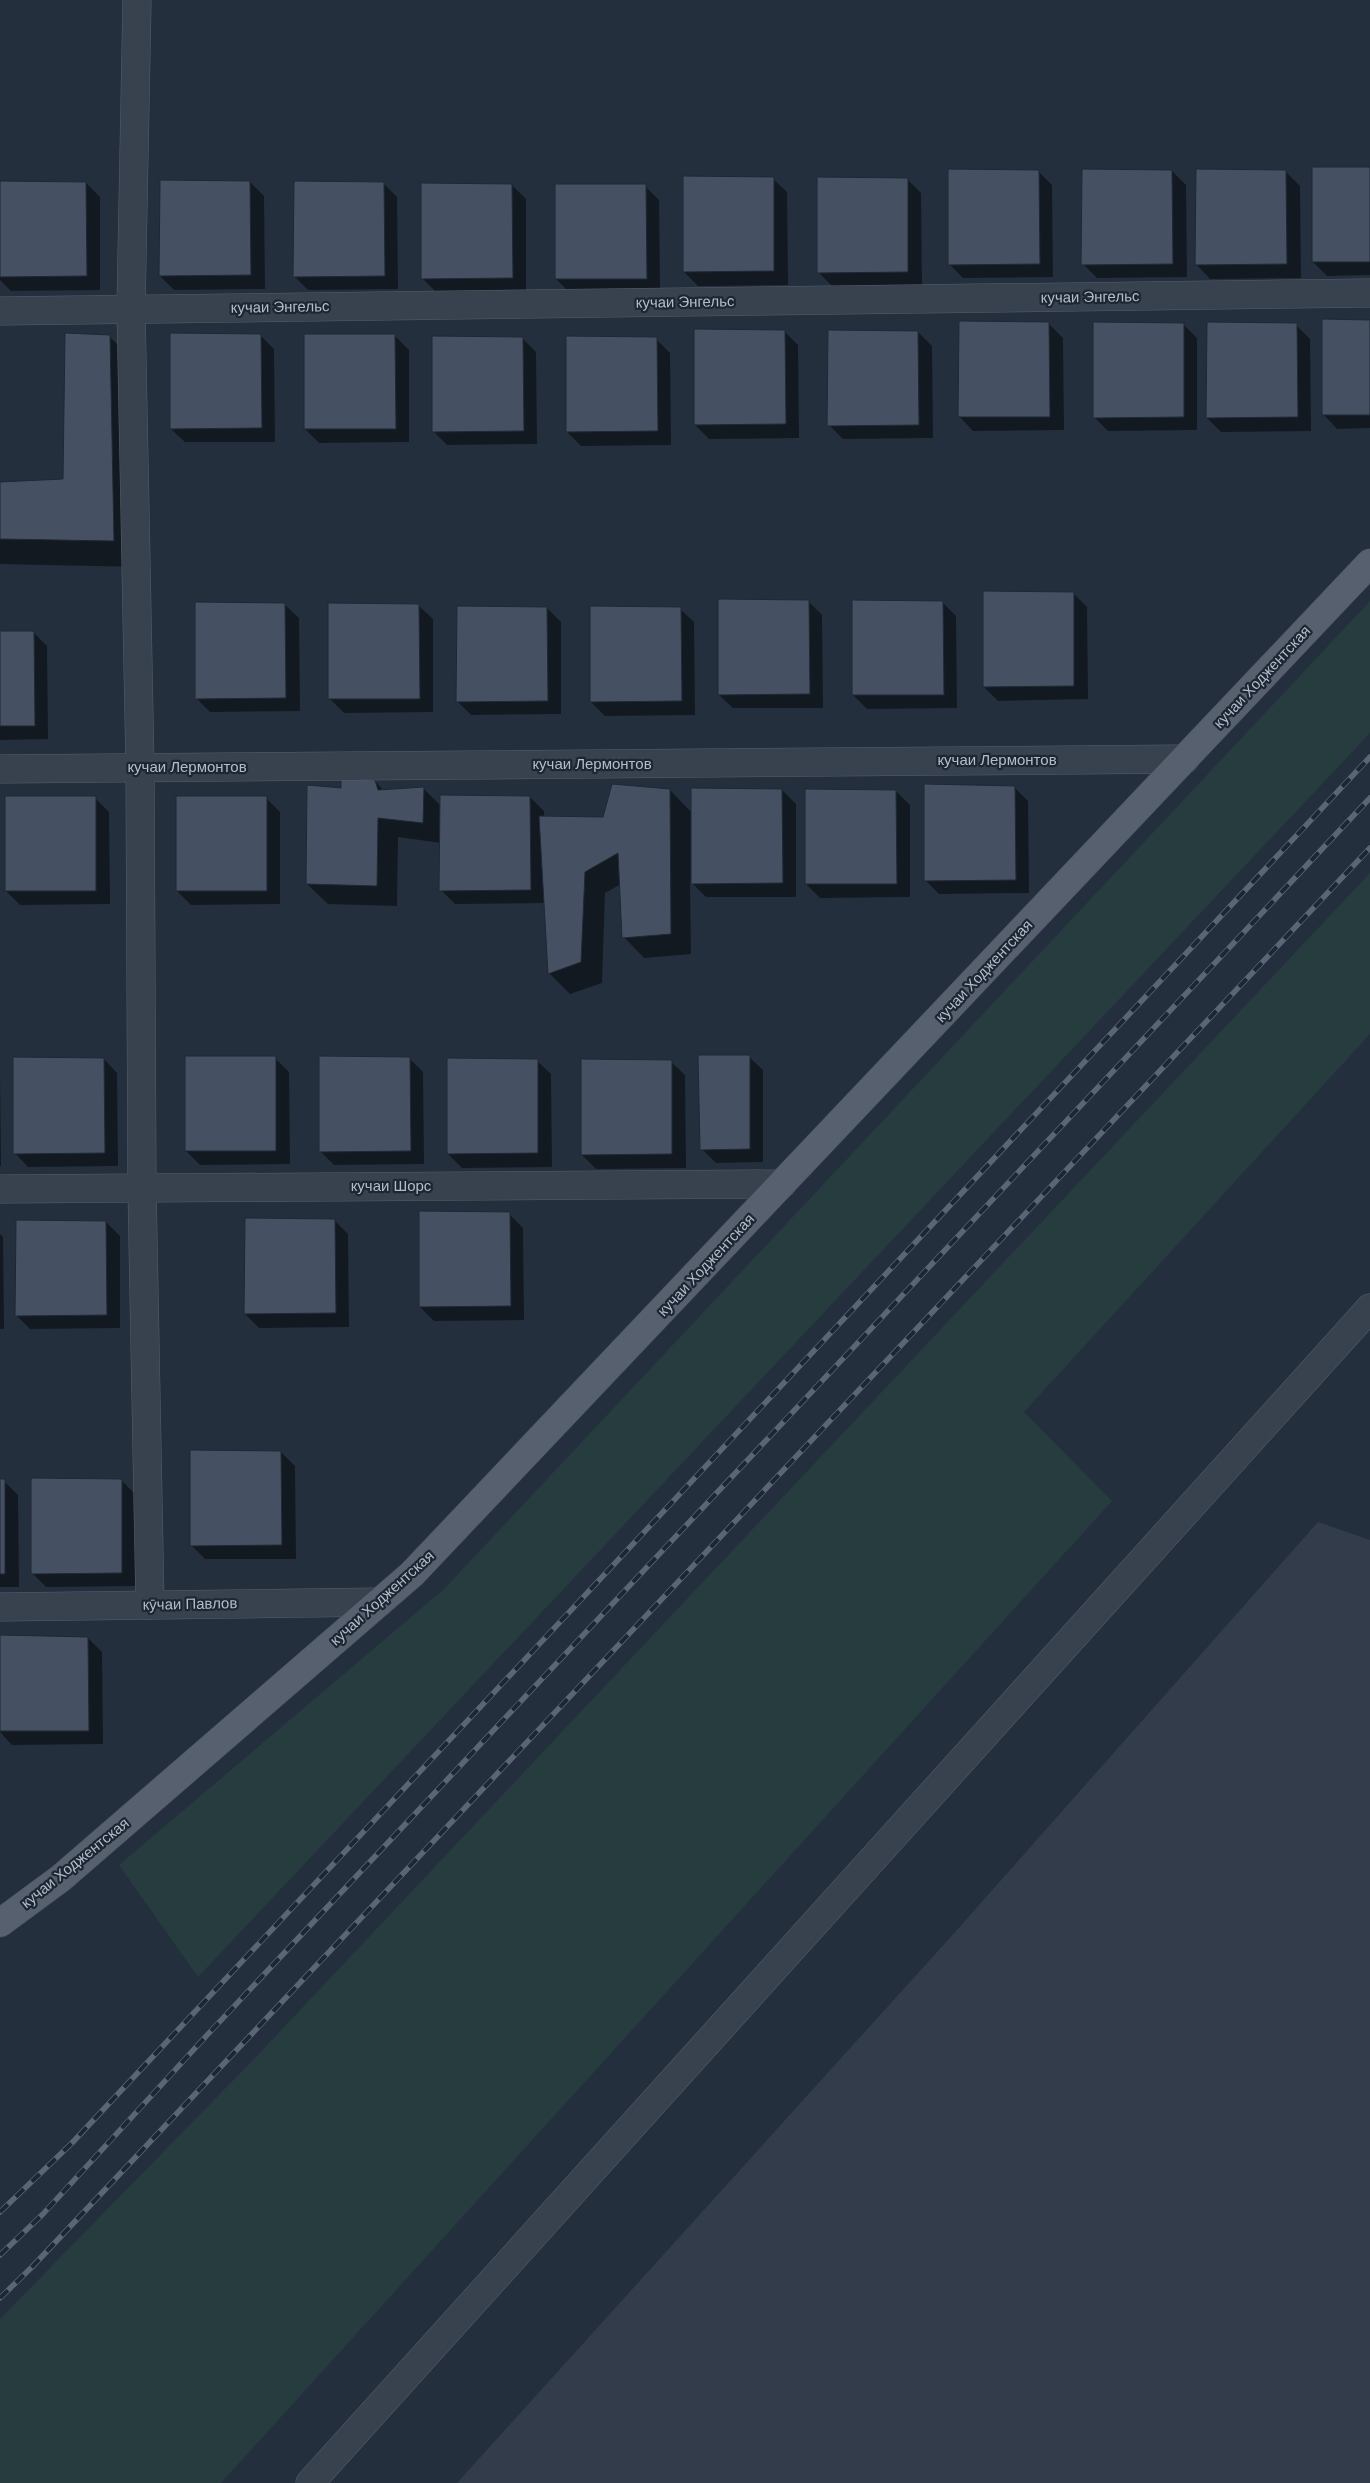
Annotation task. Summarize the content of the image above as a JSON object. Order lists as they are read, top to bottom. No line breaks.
{"streets":{"main road":["кучаи Ходжентская"],"street":["кучаи Энгельс","кучаи Лермонтов","кучаи Шорс","кӯчаи Павлов"]},"crossings":[["кучаи Ходжентская","кучаи Лермонтов"],["кучаи Ходжентская","кучаи Шорс"],["кучаи Ходжентская","кӯчаи Павлов"]]}
